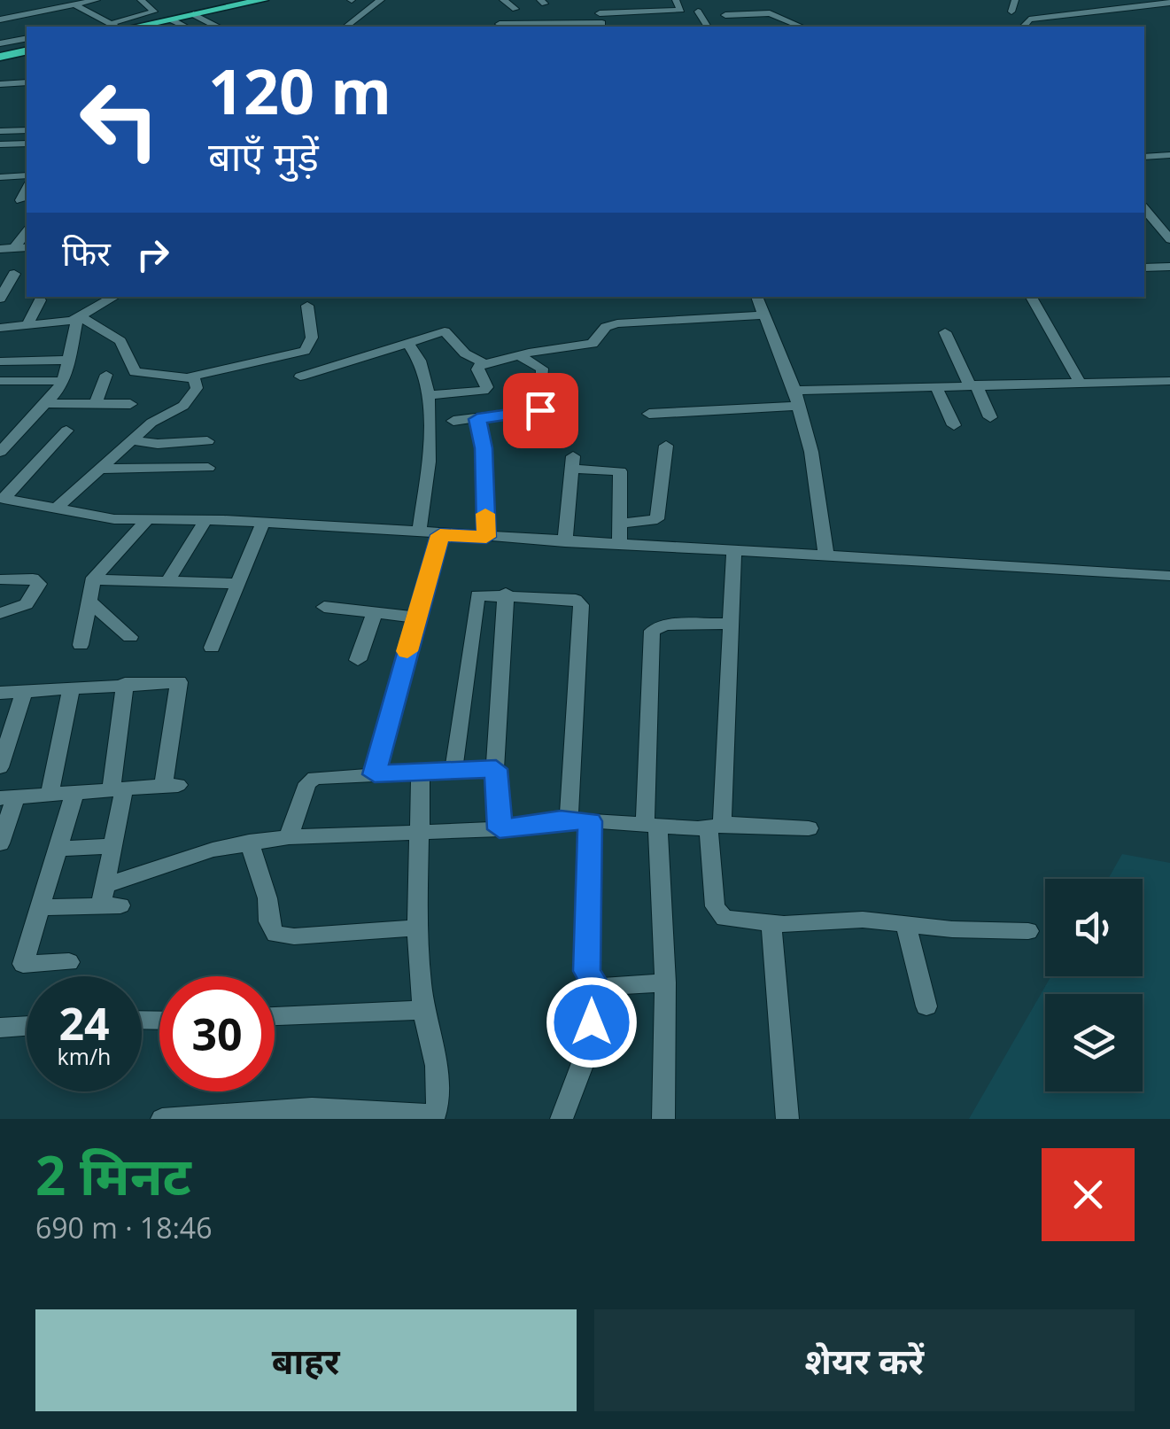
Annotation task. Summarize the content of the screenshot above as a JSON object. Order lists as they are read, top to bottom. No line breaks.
{"page":{"turn":["120 m","बाएँ मुड़ें"],"then":"फिर","speed":"24 km/h","limit":"30","heading":["2 मिनट","690 m · 18:46"],"buttons":["बाहर","शेयर करें"]}}
